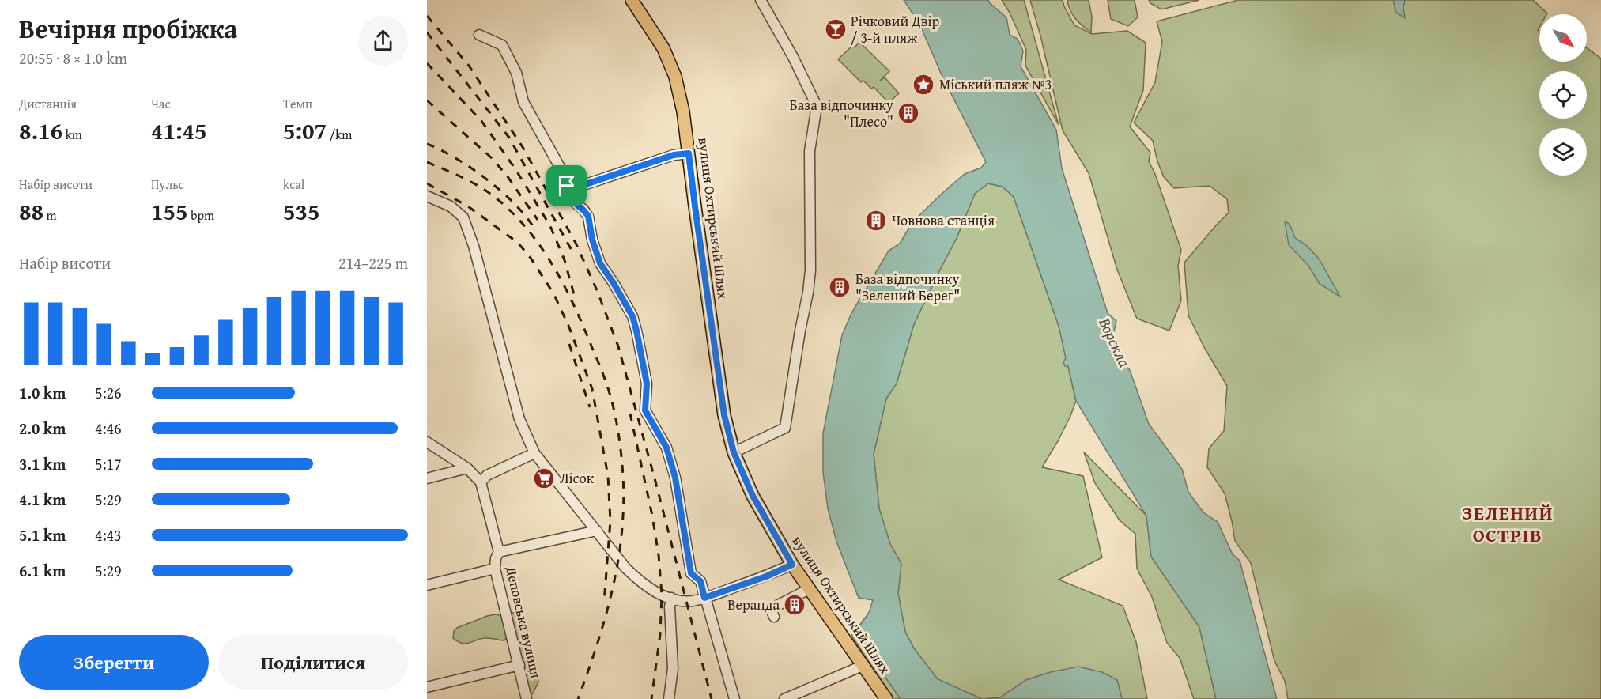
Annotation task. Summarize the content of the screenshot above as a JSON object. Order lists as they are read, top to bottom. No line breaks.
{"streets":{"main road":["вулиця Охтирський Шлях"],"street":["Деповська вулиця"]},"districts":["ЗЕЛЕНИЙ ОСТРІВ"],"water":["Ворскла"],"places":{"bar":["Річковий Двір / 3-й пляж"],"place":["Міський пляж №3"],"building":["База відпочинку \"Плесо\"","Човнова станція","База відпочинку \"Зелений Берег\"","Веранда"],"supermarket":["Лісок"]},"north":"bottom right","page":{"heading":["Вечірня пробіжка","20:55 · 8 × 1.0 km"],"stats":[["Дистанція","8.16 km"],["Час","41:45"],["Темп","5:07 /km"],["Набір висоти","88 m"],["Пульс","155 bpm"],["kcal","535"]],"chart":["Набір висоти","214–225 m"],"list":[{"name":"1.0 km","note":"5:26"},{"name":"2.0 km","note":"4:46"},{"name":"3.1 km","note":"5:17"},{"name":"4.1 km","note":"5:29"},{"name":"5.1 km","note":"4:43"},{"name":"6.1 km","note":"5:29"}],"buttons":["Зберегти","Поділитися"]}}
